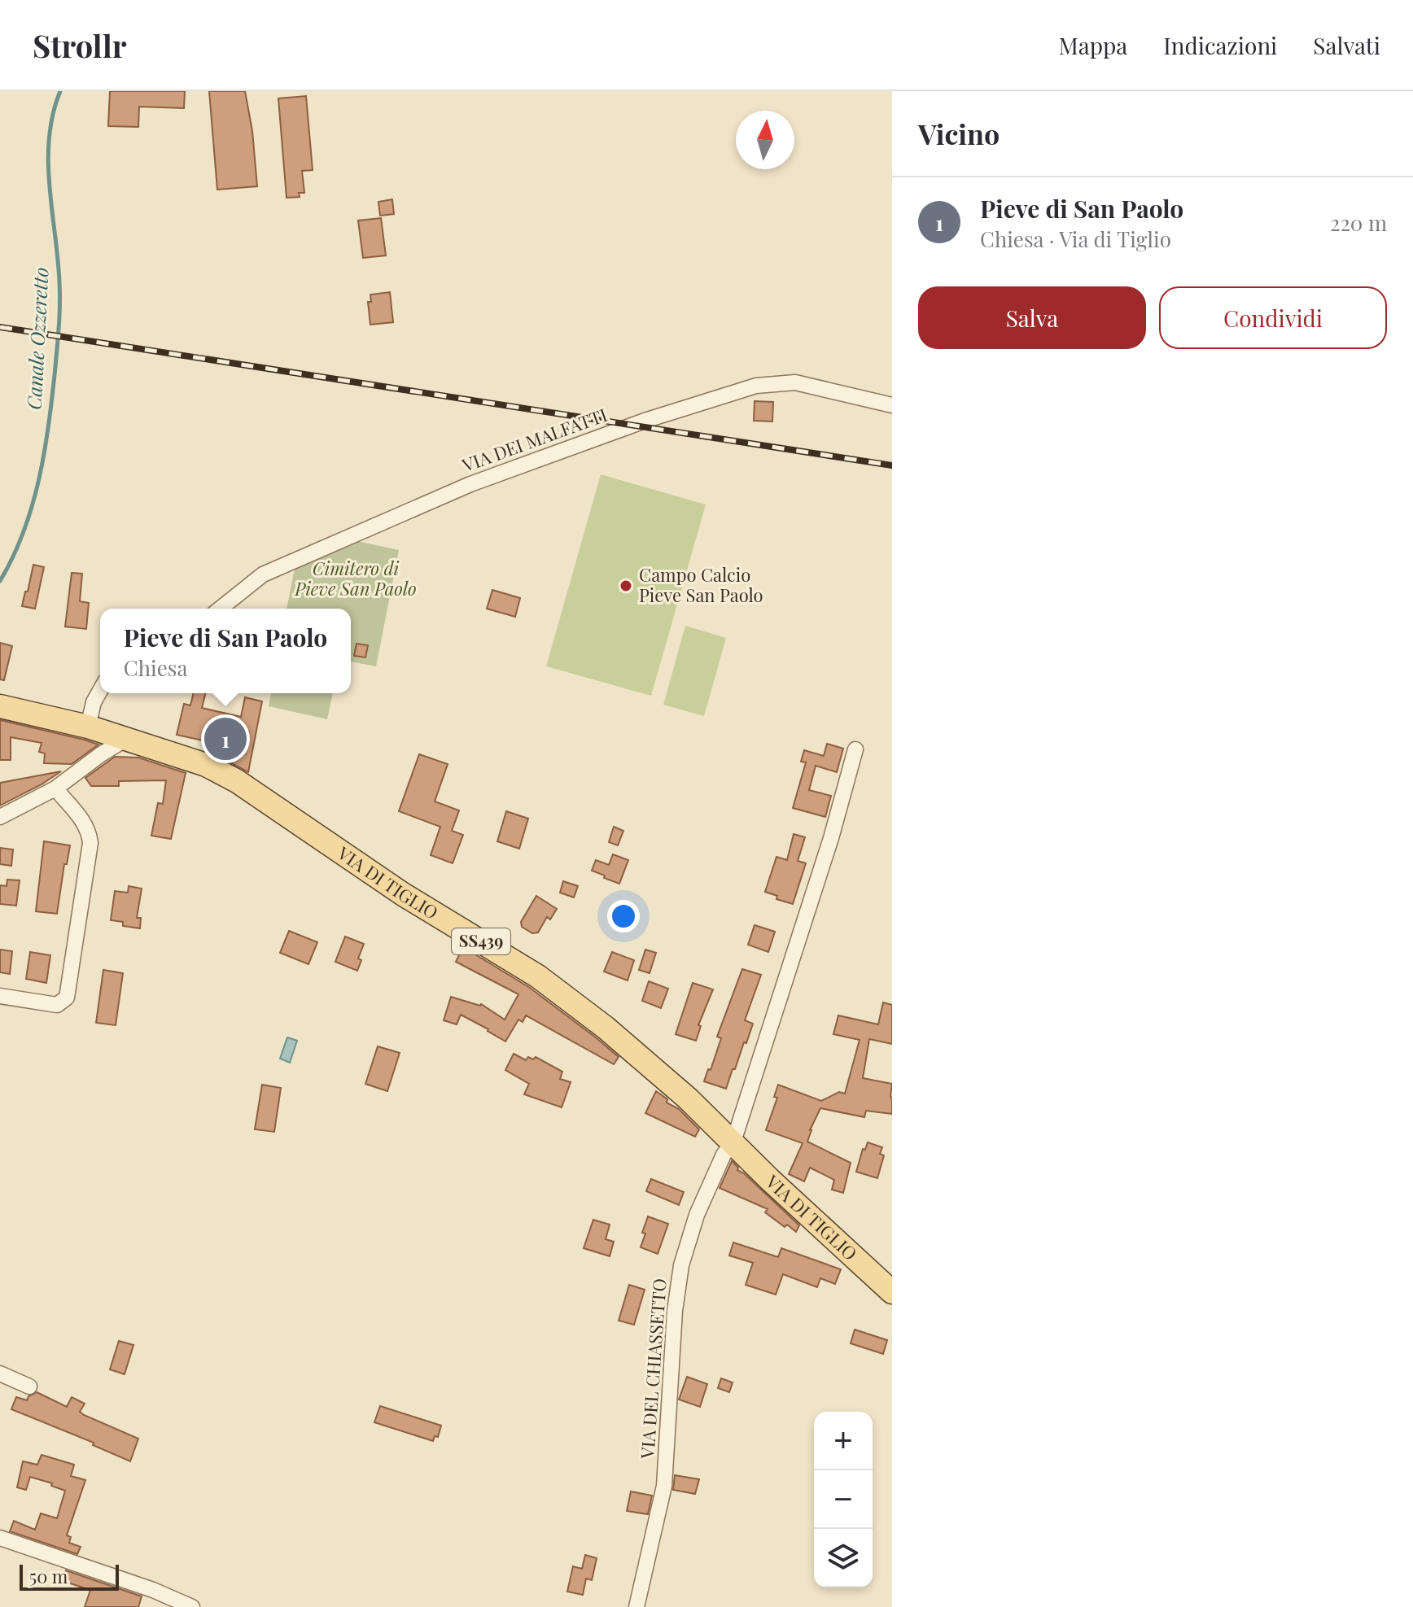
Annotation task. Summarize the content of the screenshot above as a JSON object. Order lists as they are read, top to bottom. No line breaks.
{"streets":{"main road":["VIA DI TIGLIO","SS439"],"street":["VIA DEI MALFATTI","VIA DEL CHIASSETTO"]},"crossings":[["VIA DI TIGLIO","VIA DEL CHIASSETTO"]],"water":["Canale Ozzeretto"],"parks":["Cimitero di Pieve San Paolo"],"places":["Campo Calcio Pieve San Paolo"],"scale_bar":"50 m","north":"top","page":{"header":"Strollr","nav":["Mappa","Indicazioni","Salvati"],"heading":"Vicino","list":[{"mark":"1","name":"Pieve di San Paolo","note":"Chiesa · Via di Tiglio","value":"220 m"}],"buttons":["Salva","Condividi"],"popup":["Pieve di San Paolo","Chiesa"],"pins":"1","map_buttons":["+","−"],"scale":"50 m"}}
